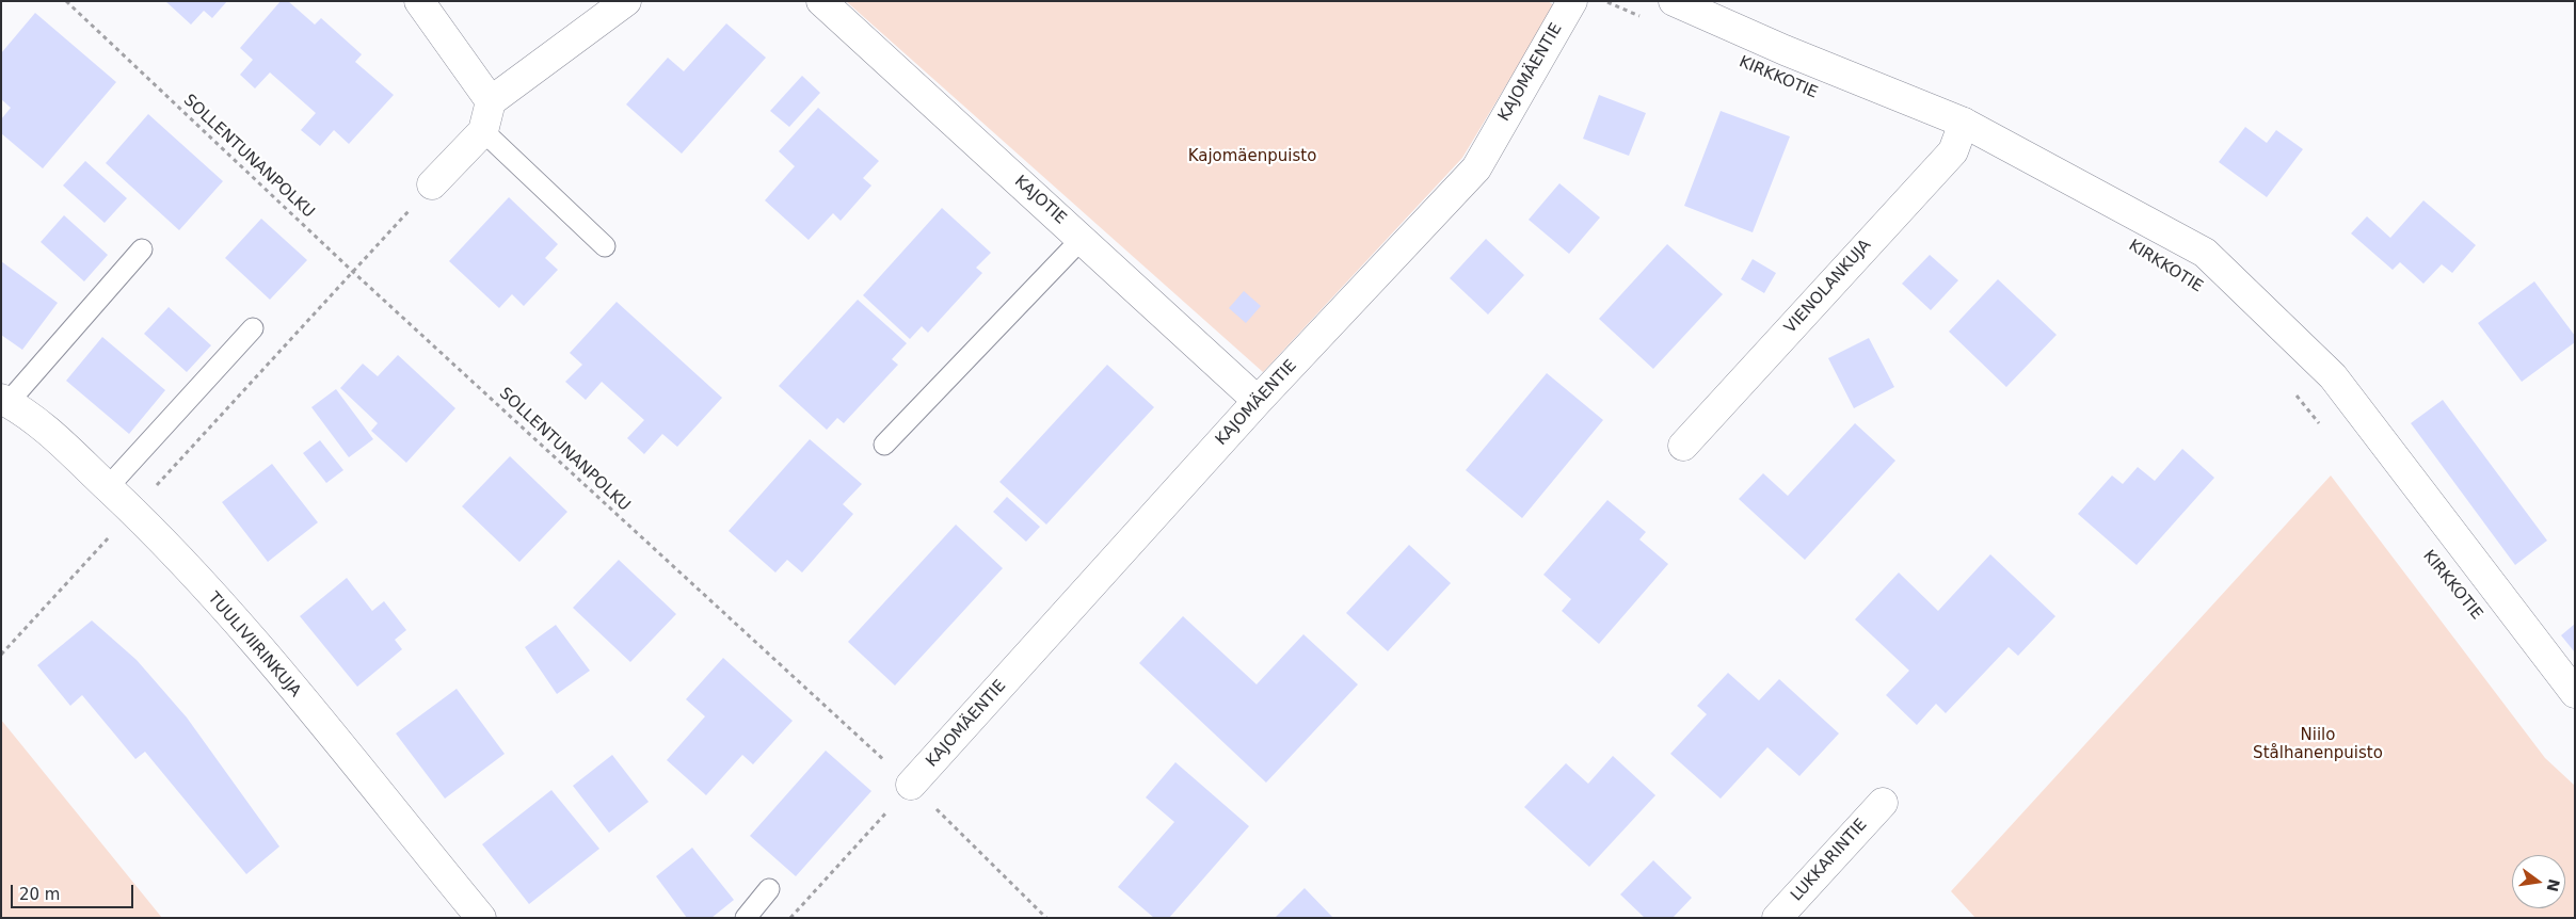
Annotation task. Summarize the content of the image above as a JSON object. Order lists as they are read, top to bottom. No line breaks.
{"streets":{"street":["KAJOMÄENTIE","KIRKKOTIE","KAJOTIE","VIENOLANKUJA","TUULIVIIRINKUJA","LUKKARINTIE"],"path":["SOLLENTUNANPOLKU"]},"crossings":[["KAJOMÄENTIE","SOLLENTUNANPOLKU"],["KAJOMÄENTIE","KAJOTIE"],["KIRKKOTIE","VIENOLANKUJA"]],"parks":["Kajomäenpuisto","Niilo Stålhanenpuisto"],"scale_bar":"20 m","north":"right"}
